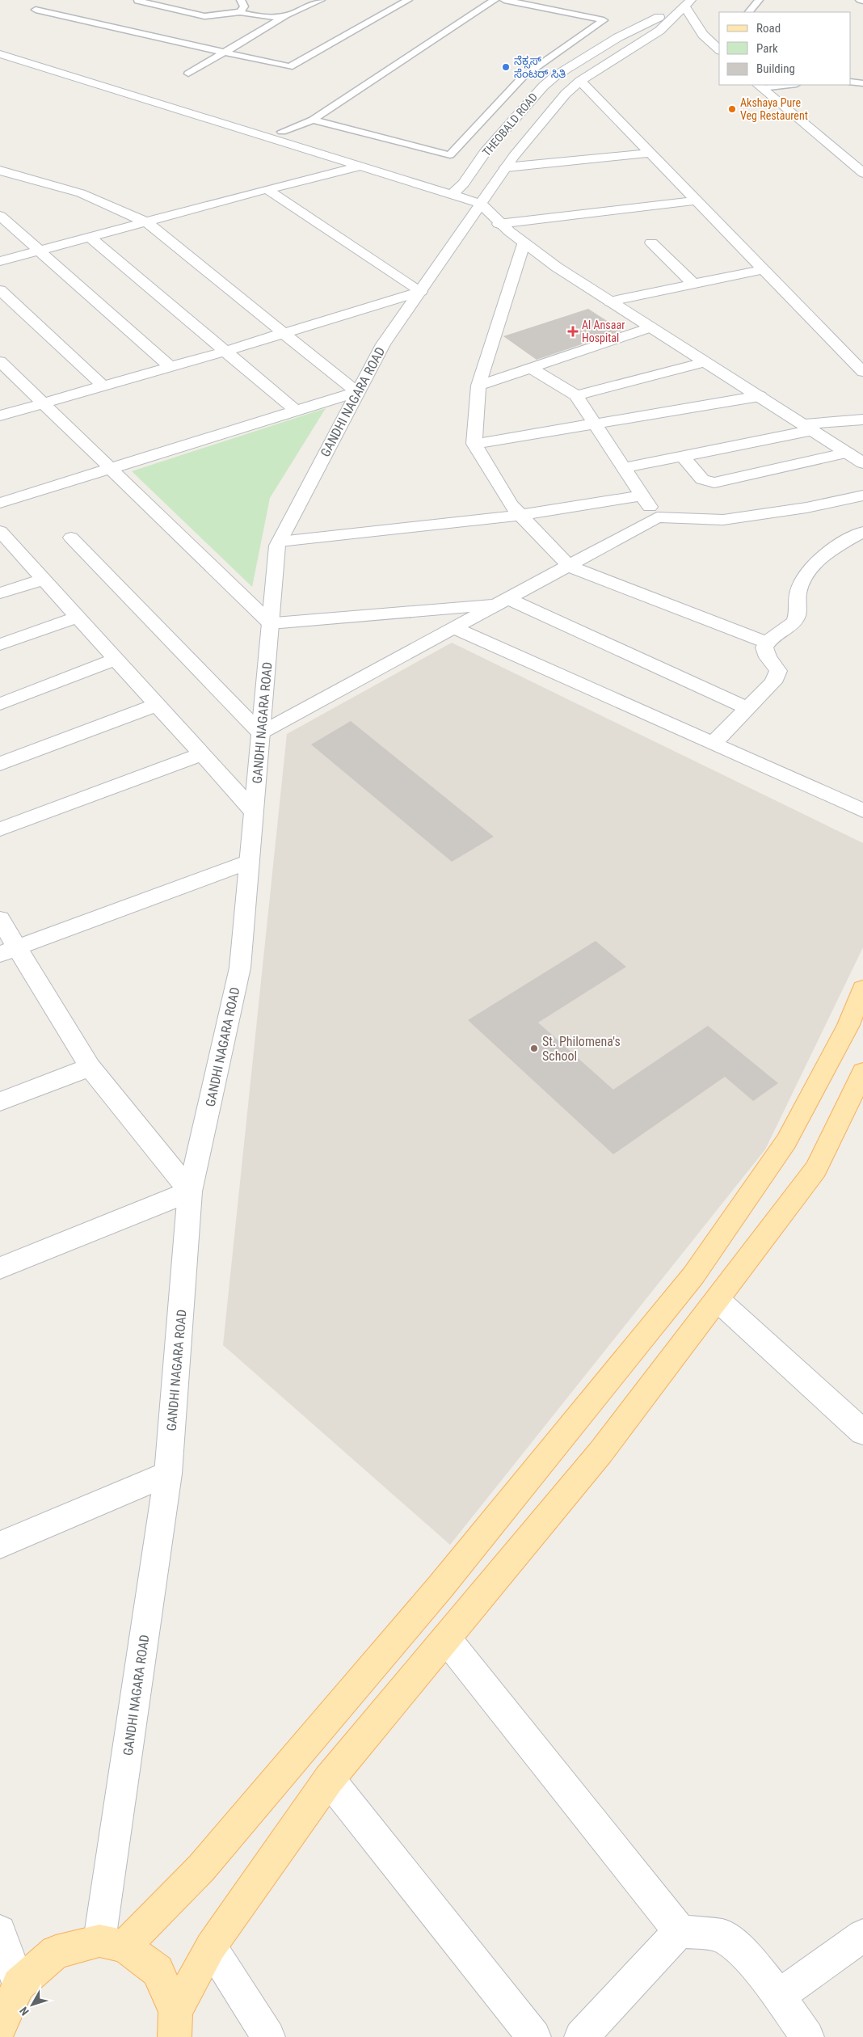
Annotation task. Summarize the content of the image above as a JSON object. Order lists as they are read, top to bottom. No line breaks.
{"streets":{"street":["THEOBALD ROAD","GANDHI NAGARA ROAD"]},"crossings":[["THEOBALD ROAD","GANDHI NAGARA ROAD"]],"places":{"other":["ನೆಕ್ಸಸ್ ಸೆಂಟರ್ ಸಿತಿ","Akshaya Pure Veg Restaurent","St. Philomena's School"],"health":["Al Ansaar Hospital"]},"legend":["Road","Park","Building"],"north":"bottom left"}
